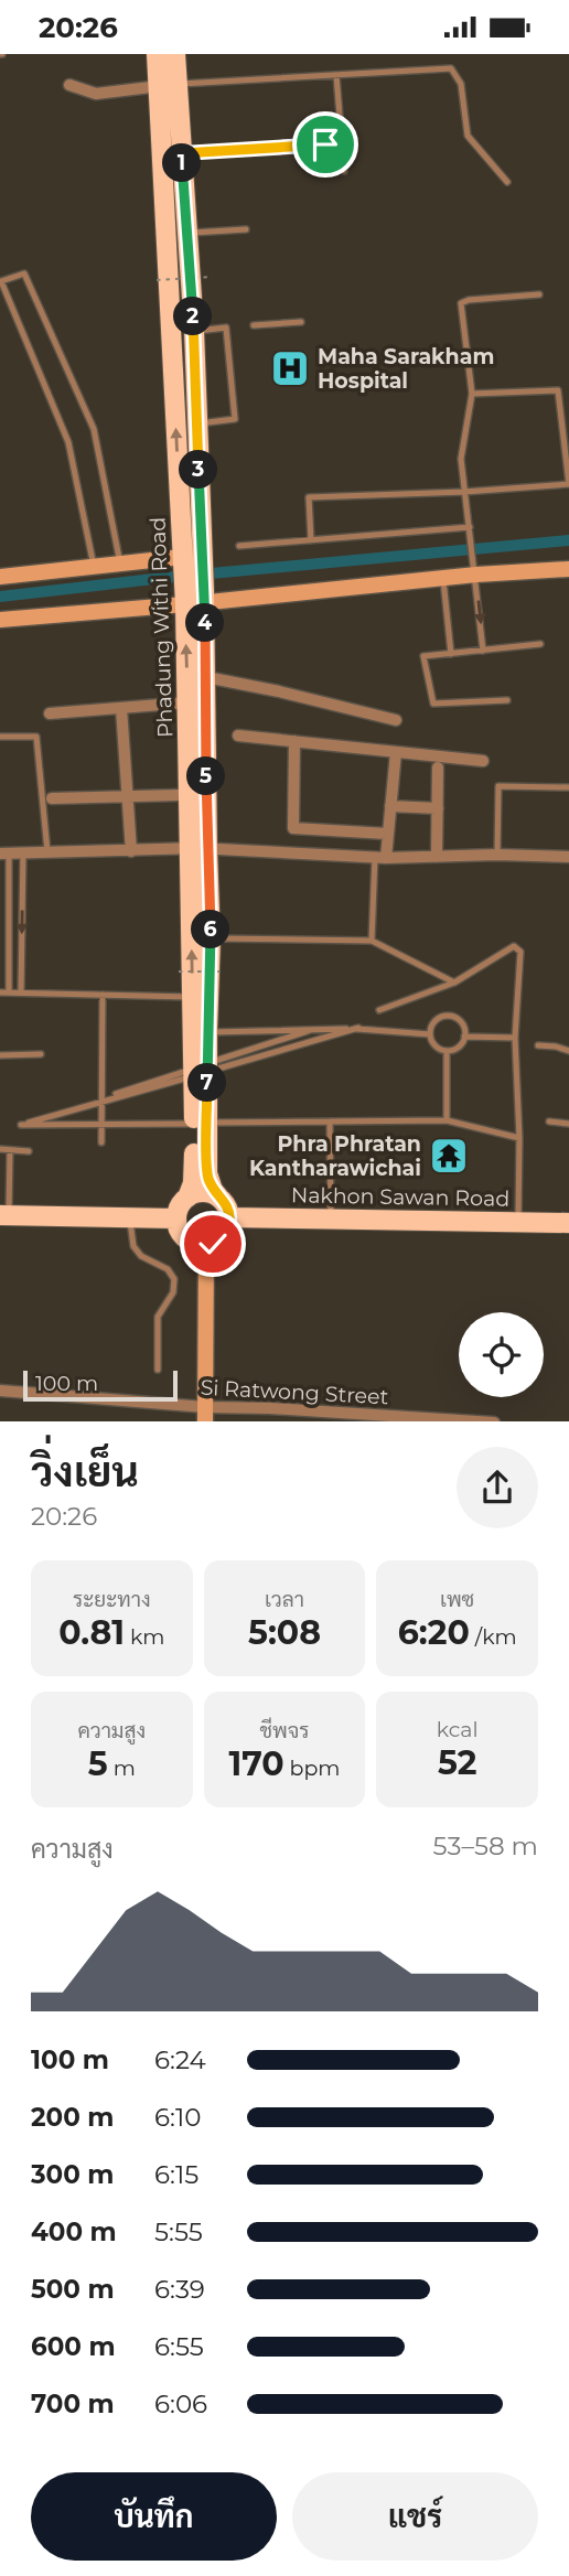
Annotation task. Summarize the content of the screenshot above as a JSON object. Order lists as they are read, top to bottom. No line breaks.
{"streets":{"main road":["Phadung Withi Road","Nakhon Sawan Road"],"street":["Si Ratwong Street"]},"crossings":[["Phadung Withi Road","Nakhon Sawan Road"]],"places":{"hospital":["Maha Sarakham Hospital"],"temple":["Phra Phratan Kantharawichai"]},"scale_bar":"100 m","page":{"status":"20:26","pins":["1","2","3","4","5","6","7"],"scale":"100 m","heading":["วิ่งเย็น","20:26"],"stats":[["ระยะทาง","0.81 km"],["เวลา","5:08"],["เพซ","6:20 /km"],["ความสูง","5 m"],["ชีพจร","170 bpm"],["kcal","52"]],"chart":["ความสูง","53–58 m"],"list":[{"name":"100 m","note":"6:24"},{"name":"200 m","note":"6:10"},{"name":"300 m","note":"6:15"},{"name":"400 m","note":"5:55"},{"name":"500 m","note":"6:39"},{"name":"600 m","note":"6:55"},{"name":"700 m","note":"6:06"}],"buttons":["บันทึก","แชร์"]}}
